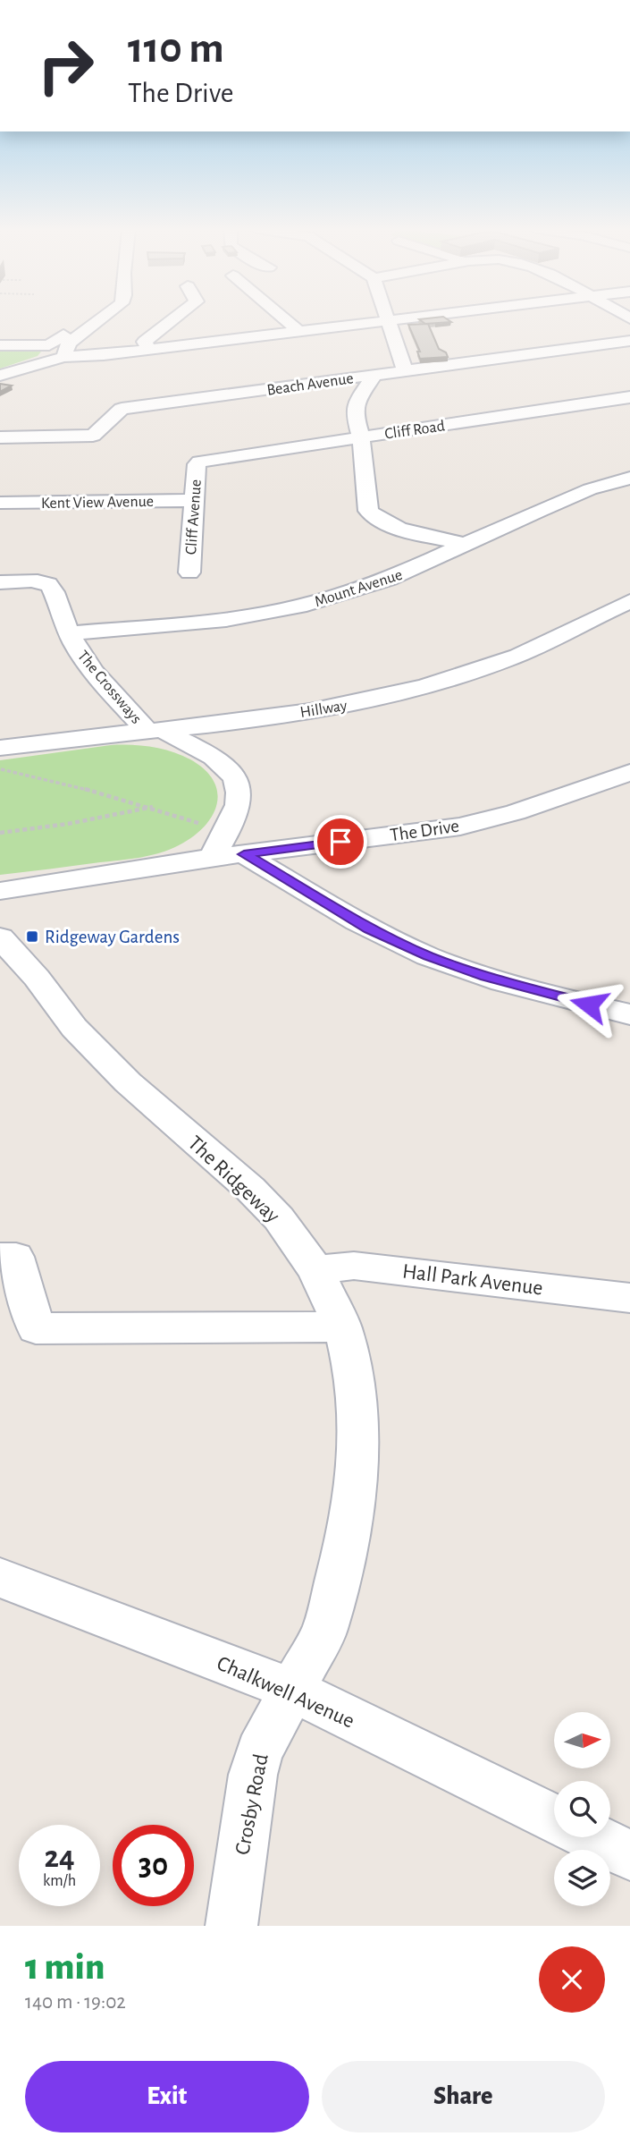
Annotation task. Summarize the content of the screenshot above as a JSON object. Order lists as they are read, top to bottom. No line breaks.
{"streets":{"street":["Beach Avenue","Cliff Road","Kent View Avenue","Cliff Avenue","Mount Avenue","The Crossways","Hillway","The Drive","The Ridgeway","Hall Park Avenue","Chalkwell Avenue","Crosby Road"]},"crossings":[["Cliff Road","Cliff Avenue"],["Kent View Avenue","Cliff Avenue"],["Mount Avenue","The Crossways"],["The Crossways","Hillway"],["The Ridgeway","Hall Park Avenue"],["The Ridgeway","Chalkwell Avenue"],["The Ridgeway","Crosby Road"],["Chalkwell Avenue","Crosby Road"]],"places":{"transit":["Ridgeway Gardens"]},"north":"right","page":{"turn":["110 m","The Drive"],"speed":"24 km/h","limit":"30","heading":["1 min","140 m · 19:02"],"buttons":["Exit","Share"]}}
